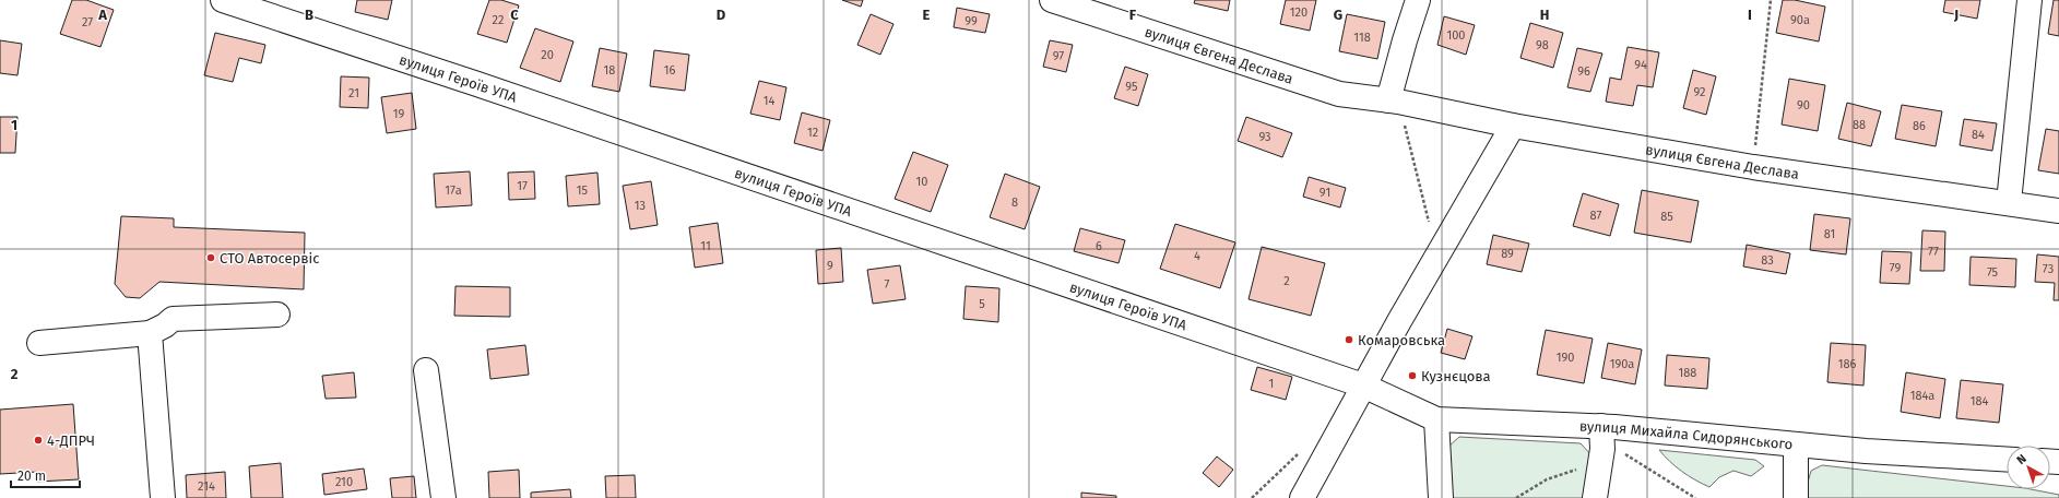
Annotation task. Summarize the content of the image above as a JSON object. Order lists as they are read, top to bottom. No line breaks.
{"streets":{"street":["вулиця Євгена Деслава","вулиця Героїв УПА","вулиця Михайла Сидорянського"]},"crossings":[["вулиця Героїв УПА","вулиця Михайла Сидорянського"]],"places":["СТО Автосервіс","Комаровська","Кузнєцова","4-ДПРЧ"],"house_numbers":["120","22","90а","99","27","100","118","98","20","97","94","18","16","96","95","92","21","14","90","19","88","86","12","84","93","10","17","17а","15","91","8","13","87","85","81","11","6","77","89","4","83","9","79","73","75","2","7","5","190","190а","186","188","1","184а","184","210","214"],"scale_bar":"20 m","north":"top left","grid":{"columns":["A","B","C","D","E","F","G","H","I","J"],"rows":["1","2"]}}
